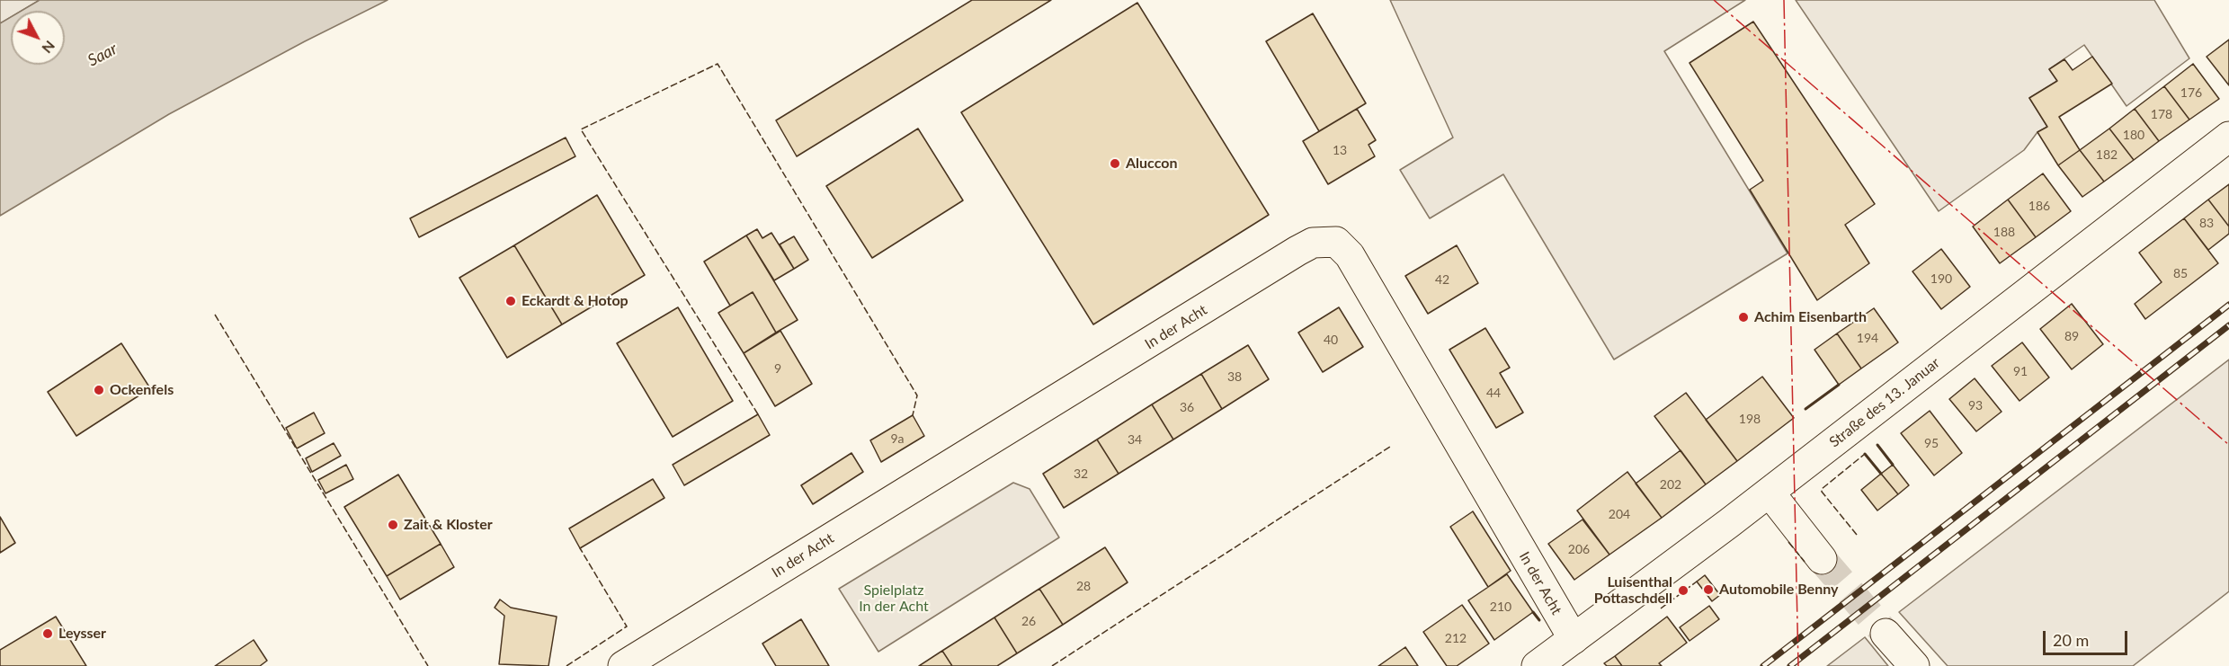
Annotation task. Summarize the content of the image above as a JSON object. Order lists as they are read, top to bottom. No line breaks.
{"streets":{"street":["In der Acht","Straße des 13. Januar"]},"crossings":[["In der Acht","Straße des 13. Januar"]],"water":["Saar"],"parks":["Spielplatz In der Acht"],"places":["Aluccon","Eckardt & Hotop","Achim Eisenbarth","Ockenfels","Zait & Kloster","Automobile Benny","Luisenthal Pottaschdell","Leysser"],"house_numbers":["176","178","180","13","182","186","83","188","85","190","42","89","194","40","9","91","38","44","93","36","198","9a","34","95","32","202","204","206","28","210","26","212"],"scale_bar":"20 m","north":"bottom right"}
